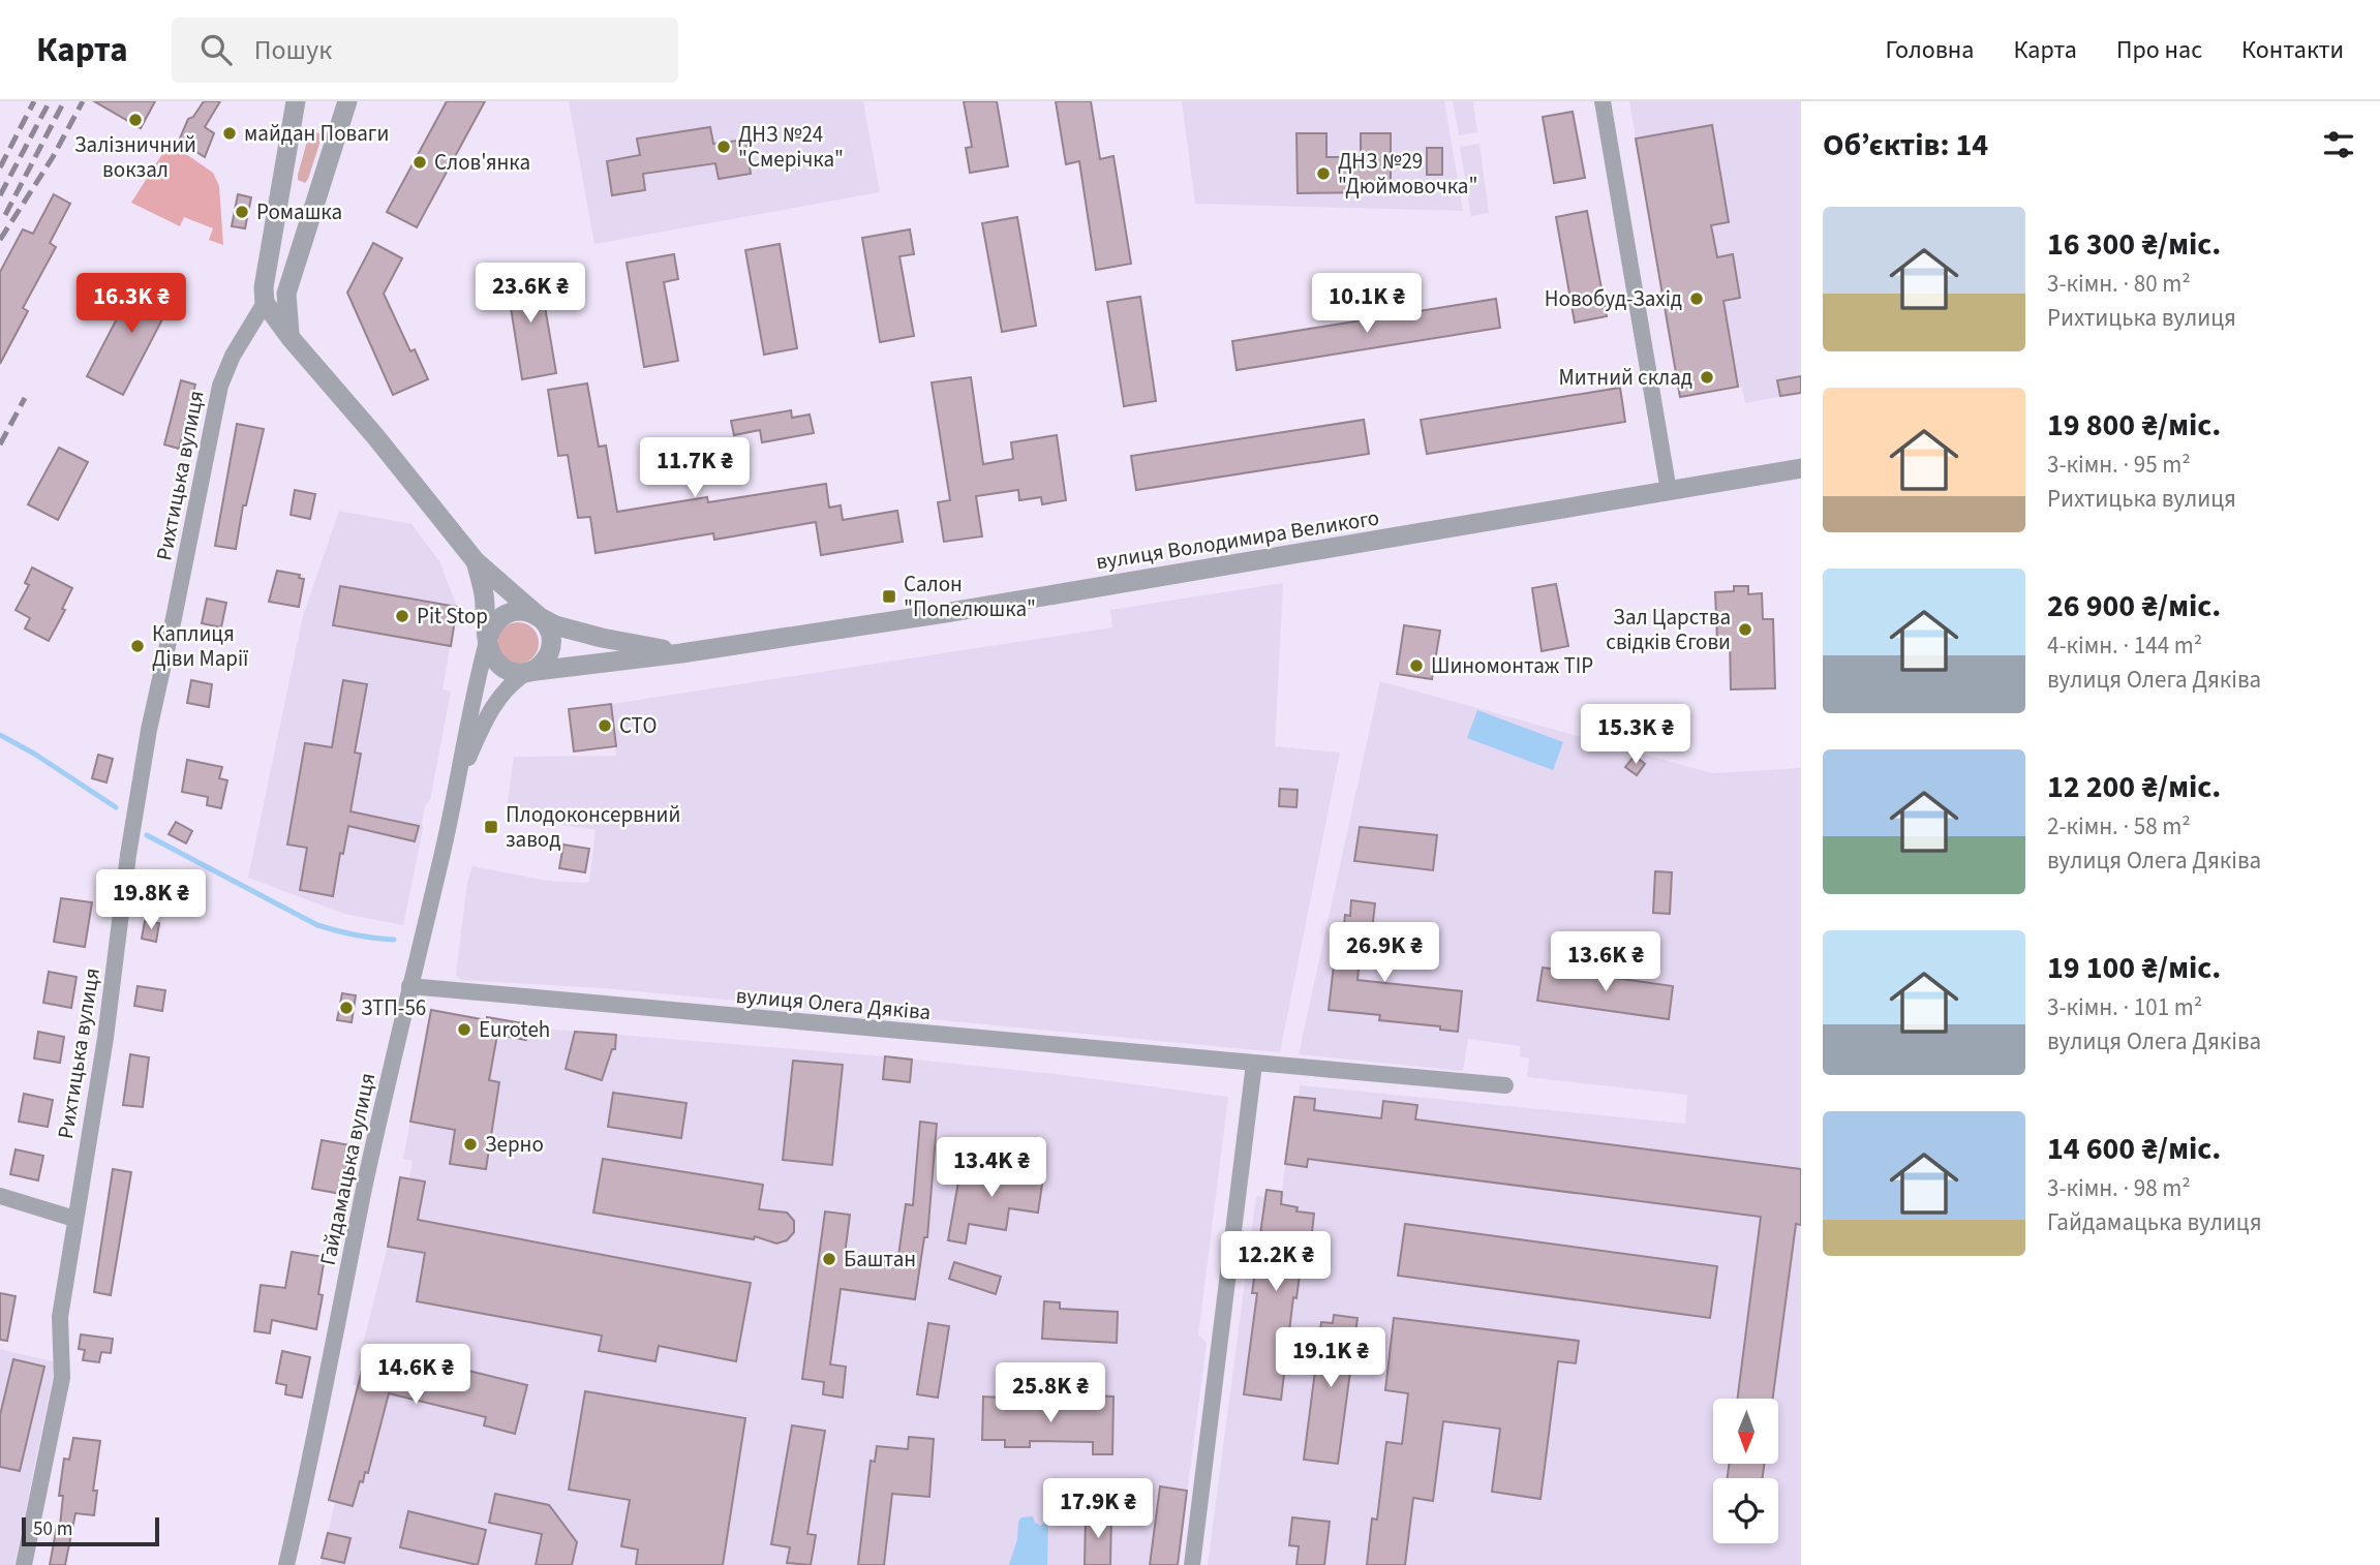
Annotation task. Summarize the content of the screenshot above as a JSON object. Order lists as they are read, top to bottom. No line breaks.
{"streets":{"street":["Рихтицька вулиця","вулиця Володимира Великого","вулиця Олега Дяківа","Гайдамацька вулиця"]},"crossings":[["Рихтицька вулиця","вулиця Володимира Великого"],["вулиця Володимира Великого","Гайдамацька вулиця"],["вулиця Олега Дяківа","Гайдамацька вулиця"]],"places":{"other":["Залізничний вокзал","майдан Поваги","ДНЗ №24 \"Смерічка\"","Слов'янка","ДНЗ №29 \"Дюймовочка\"","Ромашка","Новобуд-Захід","Митний склад","Pit Stop","Зал Царства свідків Єгови","Каплиця Діви Марії","Шиномонтаж ТІР","СТО","ЗТП-56","Euroteh","Зерно","Баштан"],"transit":["Салон \"Попелюшка\"","Плодоконсервний завод"]},"scale_bar":"50 m","north":"bottom","page":{"header":"Карта","search":"Пошук","nav":["Головна","Карта","Про нас","Контакти"],"heading":"Об’єктів: 14","list":[{"name":"16 300 ₴/міс.","note":"3-кімн. · 80 m² · Рихтицька вулиця"},{"name":"19 800 ₴/міс.","note":"3-кімн. · 95 m² · Рихтицька вулиця"},{"name":"26 900 ₴/міс.","note":"4-кімн. · 144 m² · вулиця Олега Дяківа"},{"name":"12 200 ₴/міс.","note":"2-кімн. · 58 m² · вулиця Олега Дяківа"},{"name":"19 100 ₴/міс.","note":"3-кімн. · 101 m² · вулиця Олега Дяківа"},{"name":"14 600 ₴/міс.","note":"3-кімн. · 98 m² · Гайдамацька вулиця"}],"price":["23.6K ₴","16.3K ₴","10.1K ₴","11.7K ₴","15.3K ₴","19.8K ₴","26.9K ₴","13.6K ₴","13.4K ₴","12.2K ₴","19.1K ₴","14.6K ₴","25.8K ₴","17.9K ₴"],"scale":"50 m"}}
